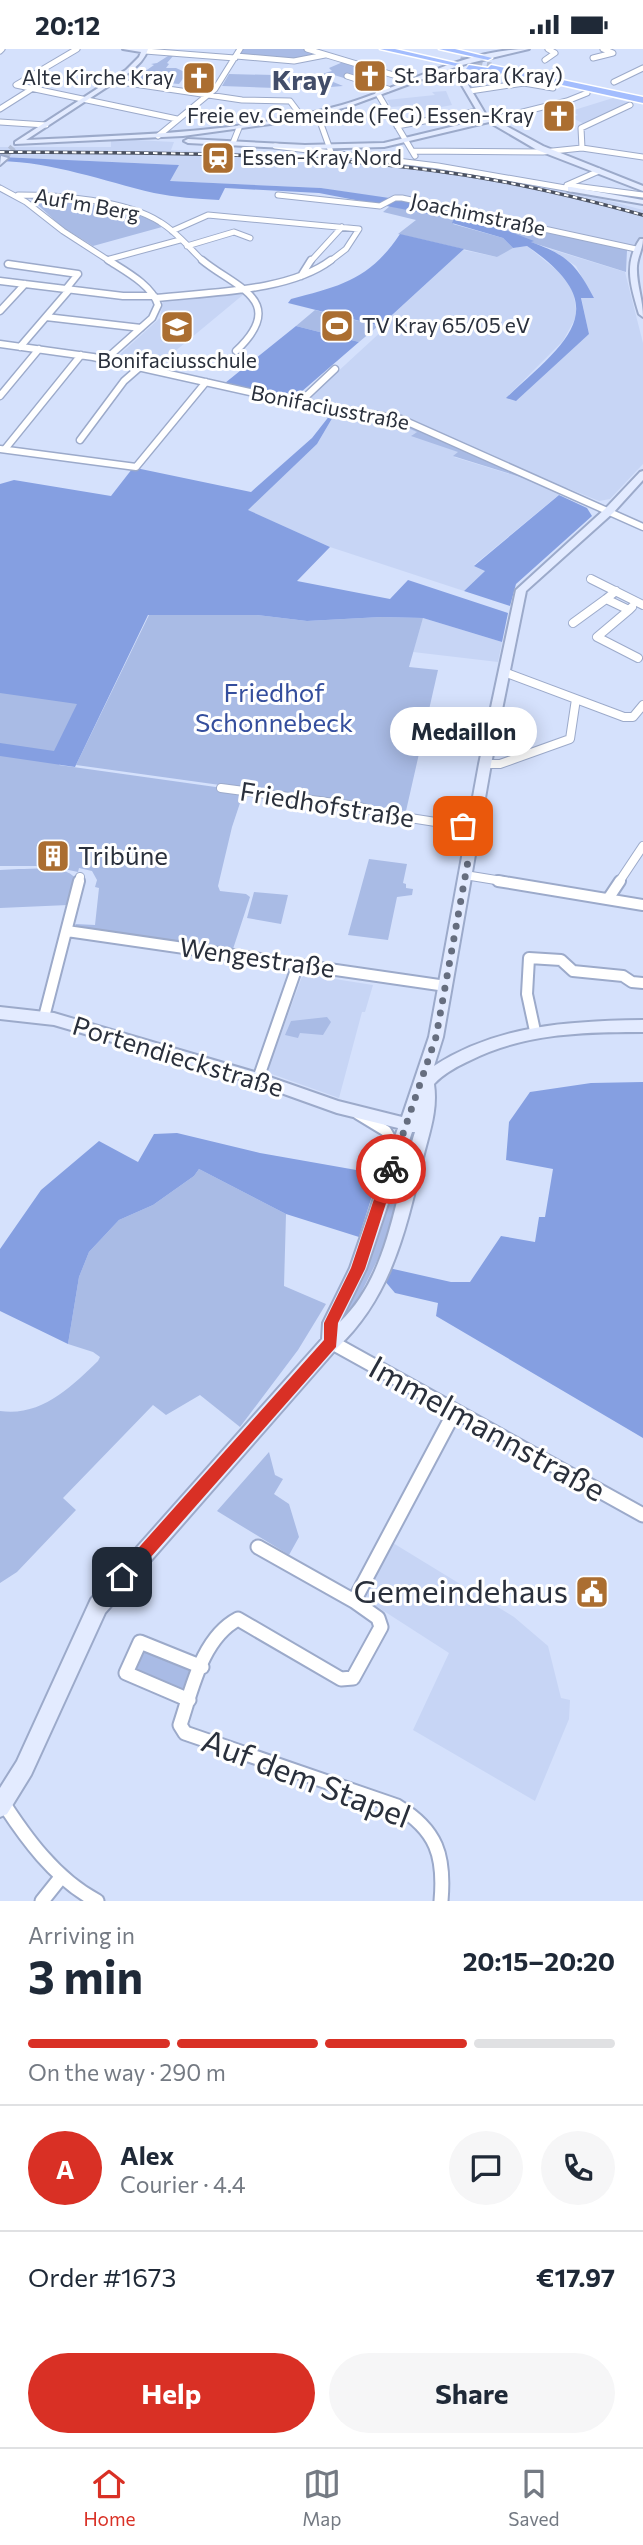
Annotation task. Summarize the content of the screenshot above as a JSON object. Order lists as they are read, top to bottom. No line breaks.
{"streets":{"street":["Auf'm Berg","Joachimstraße","Bonifaciusstraße","Friedhofstraße","Wengestraße","Portendieckstraße","Immelmannstraße","Auf dem Stapel"]},"districts":["Kray"],"parks":["Friedhof Schonnebeck"],"places":{"church":["St. Barbara (Kray)","Alte Kirche Kray","Freie ev. Gemeinde (FeG) Essen-Kray"],"station":["Essen-Kray Nord"],"sports":["TV Kray 65/05 eV"],"school or university":["Bonifaciusschule"],"other":["Medaillon"],"building":["Tribüne"],"public building":["Gemeindehaus"]},"page":{"status":"20:12","bubble":"Medaillon","heading":["3 min","Arriving in","20:15–20:20"],"panel":["Alex","Courier · 4.4","Order #1673","€17.97"],"bar":"On the way · 290 m","round":"A","buttons":["Help","Share"],"tabs":["Home","Map","Saved"]}}
